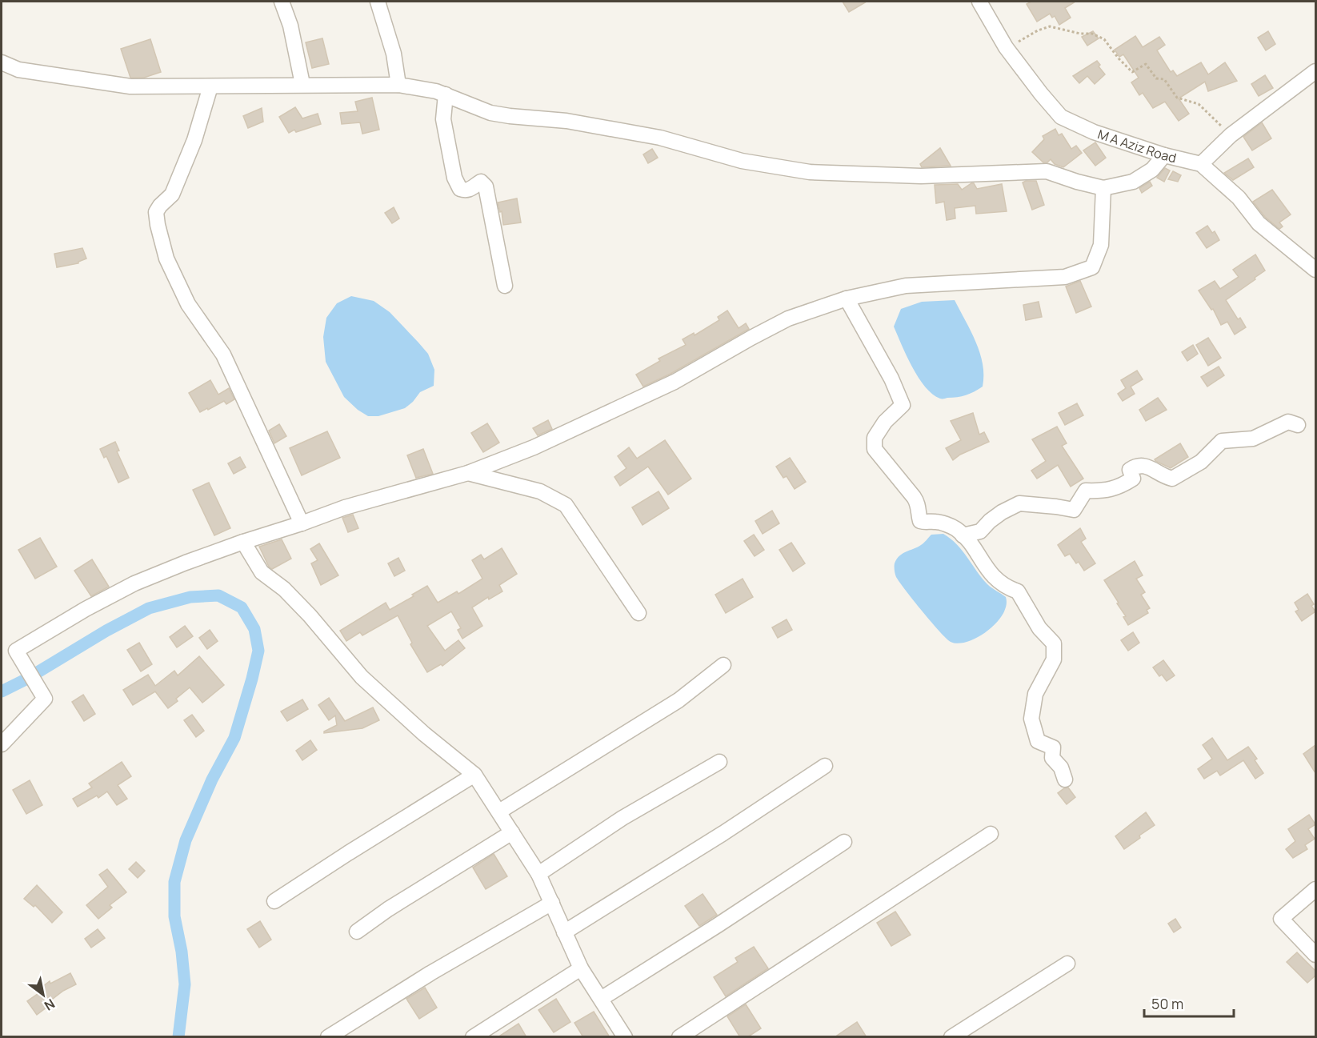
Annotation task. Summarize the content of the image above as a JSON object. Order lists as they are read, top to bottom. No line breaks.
{"streets":{"street":["M A Aziz Road"]},"scale_bar":"50 m","north":"bottom right"}
